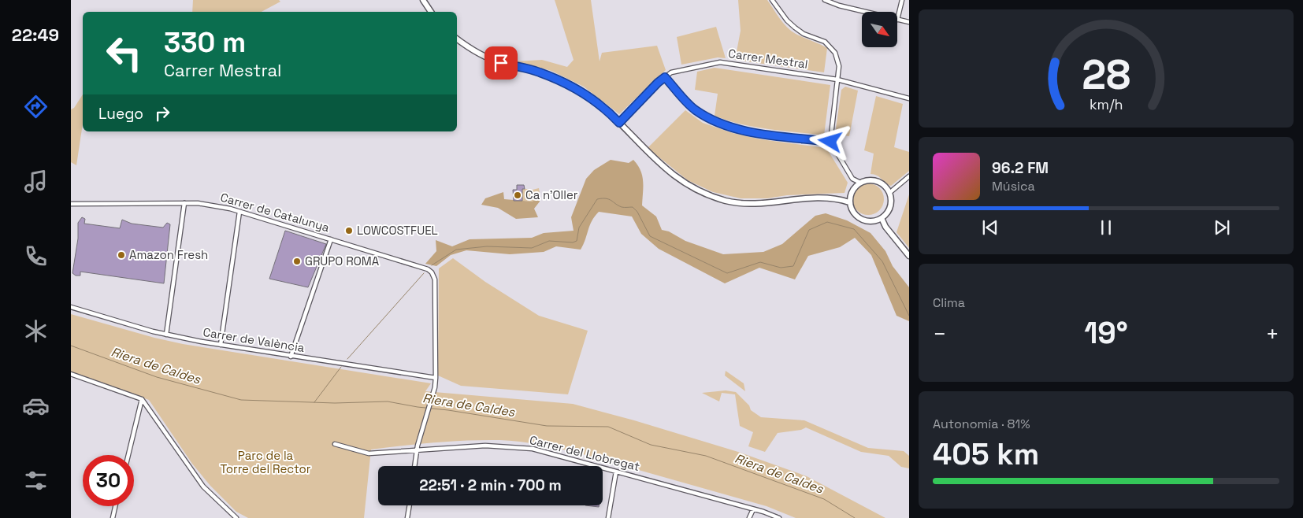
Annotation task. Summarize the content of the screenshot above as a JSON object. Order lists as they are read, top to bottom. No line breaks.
{"streets":{"street":["Carrer Mestral","Carrer de Catalunya","Carrer de València","Carrer del Llobregat"]},"crossings":[["Carrer de Catalunya","Carrer de València"]],"water":["Riera de Caldes"],"parks":["Parc de la Torre del Rector"],"places":["Ca n'Oller","LOWCOSTFUEL","Amazon Fresh","GRUPO ROMA"],"north":"bottom right","page":{"tabs":"22:49","turn":["330 m","Carrer Mestral"],"then":"Luego","song":["96.2 FM","Música"],"tile":["Clima",["Autonomía · 81%","405 km"]],"heat":["−","19°","+"],"limit":"30","trip":"22:51 · 2 min · 700 m","gauge":["28","km/h"]}}
